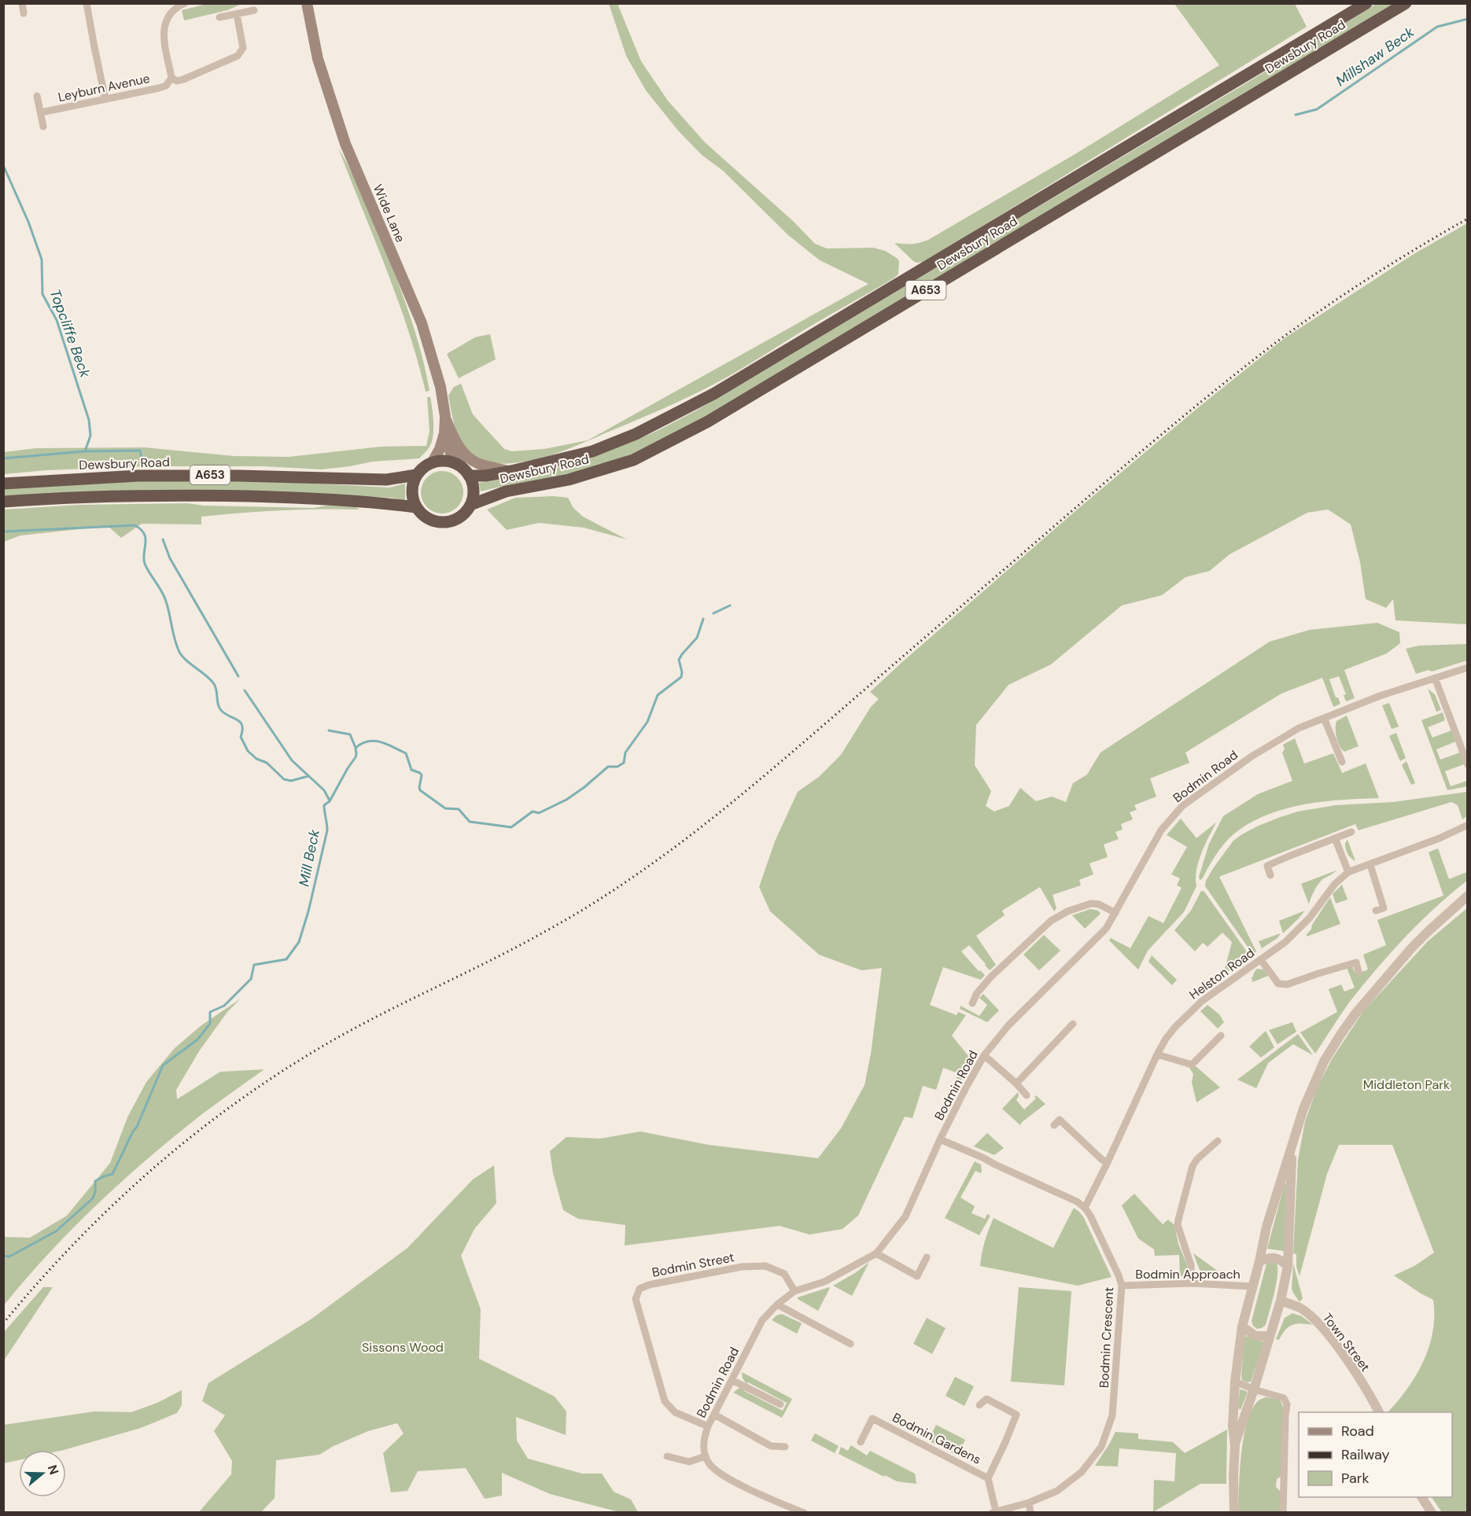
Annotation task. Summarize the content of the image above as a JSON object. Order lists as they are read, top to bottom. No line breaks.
{"streets":{"highway":["Dewsbury Road","A653"],"main road":["Wide Lane"],"street":["Leyburn Avenue","Bodmin Road","Helston Road","Bodmin Street","Bodmin Approach","Bodmin Crescent","Town Street","Bodmin Gardens"]},"crossings":[["Dewsbury Road","Wide Lane"],["Bodmin Road","Bodmin Street"],["Helston Road","Bodmin Crescent"],["Bodmin Approach","Bodmin Crescent"]],"water":["Millshaw Beck","Topcliffe Beck","Mill Beck"],"parks":["Middleton Park","Sissons Wood"],"legend":["Road","Railway","Park"],"north":"right"}
